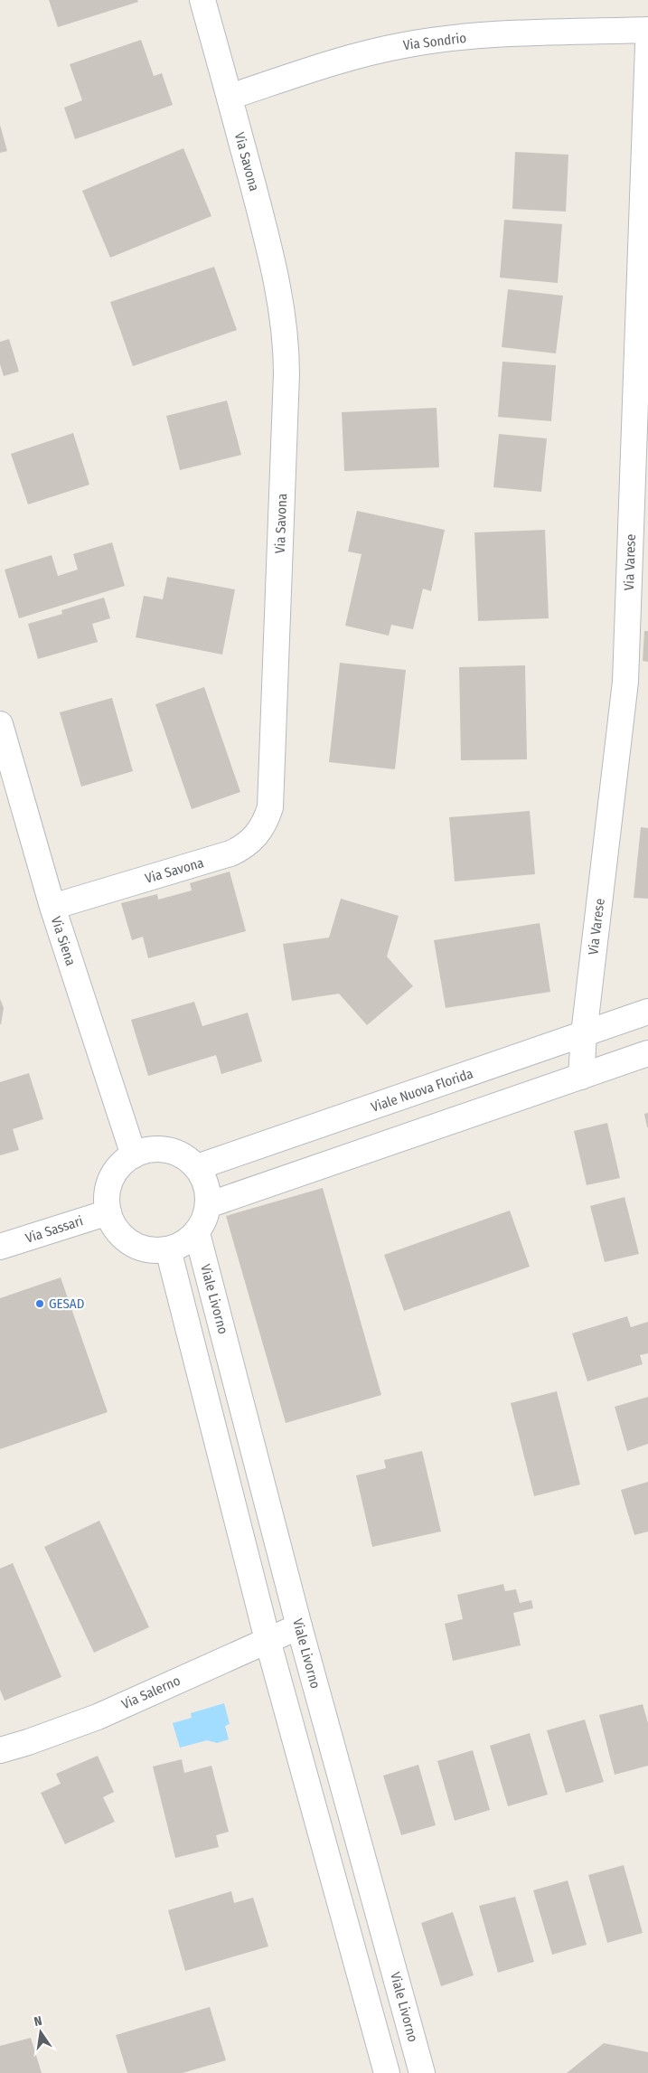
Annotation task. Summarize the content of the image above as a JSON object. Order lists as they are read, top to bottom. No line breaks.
{"streets":{"street":["Via Sondrio","Via Savona","Via Varese","Via Siena","Viale Nuova Florida","Via Sassari","Viale Livorno","Via Salerno"]},"crossings":[["Via Sondrio","Via Savona"],["Via Savona","Via Siena"],["Via Varese","Viale Nuova Florida"],["Via Siena","Viale Nuova Florida"],["Via Siena","Via Sassari"],["Via Siena","Viale Livorno"],["Viale Nuova Florida","Via Sassari"],["Viale Nuova Florida","Viale Livorno"],["Via Sassari","Viale Livorno"],["Viale Livorno","Via Salerno"]],"places":["GESAD"],"north":"top"}
